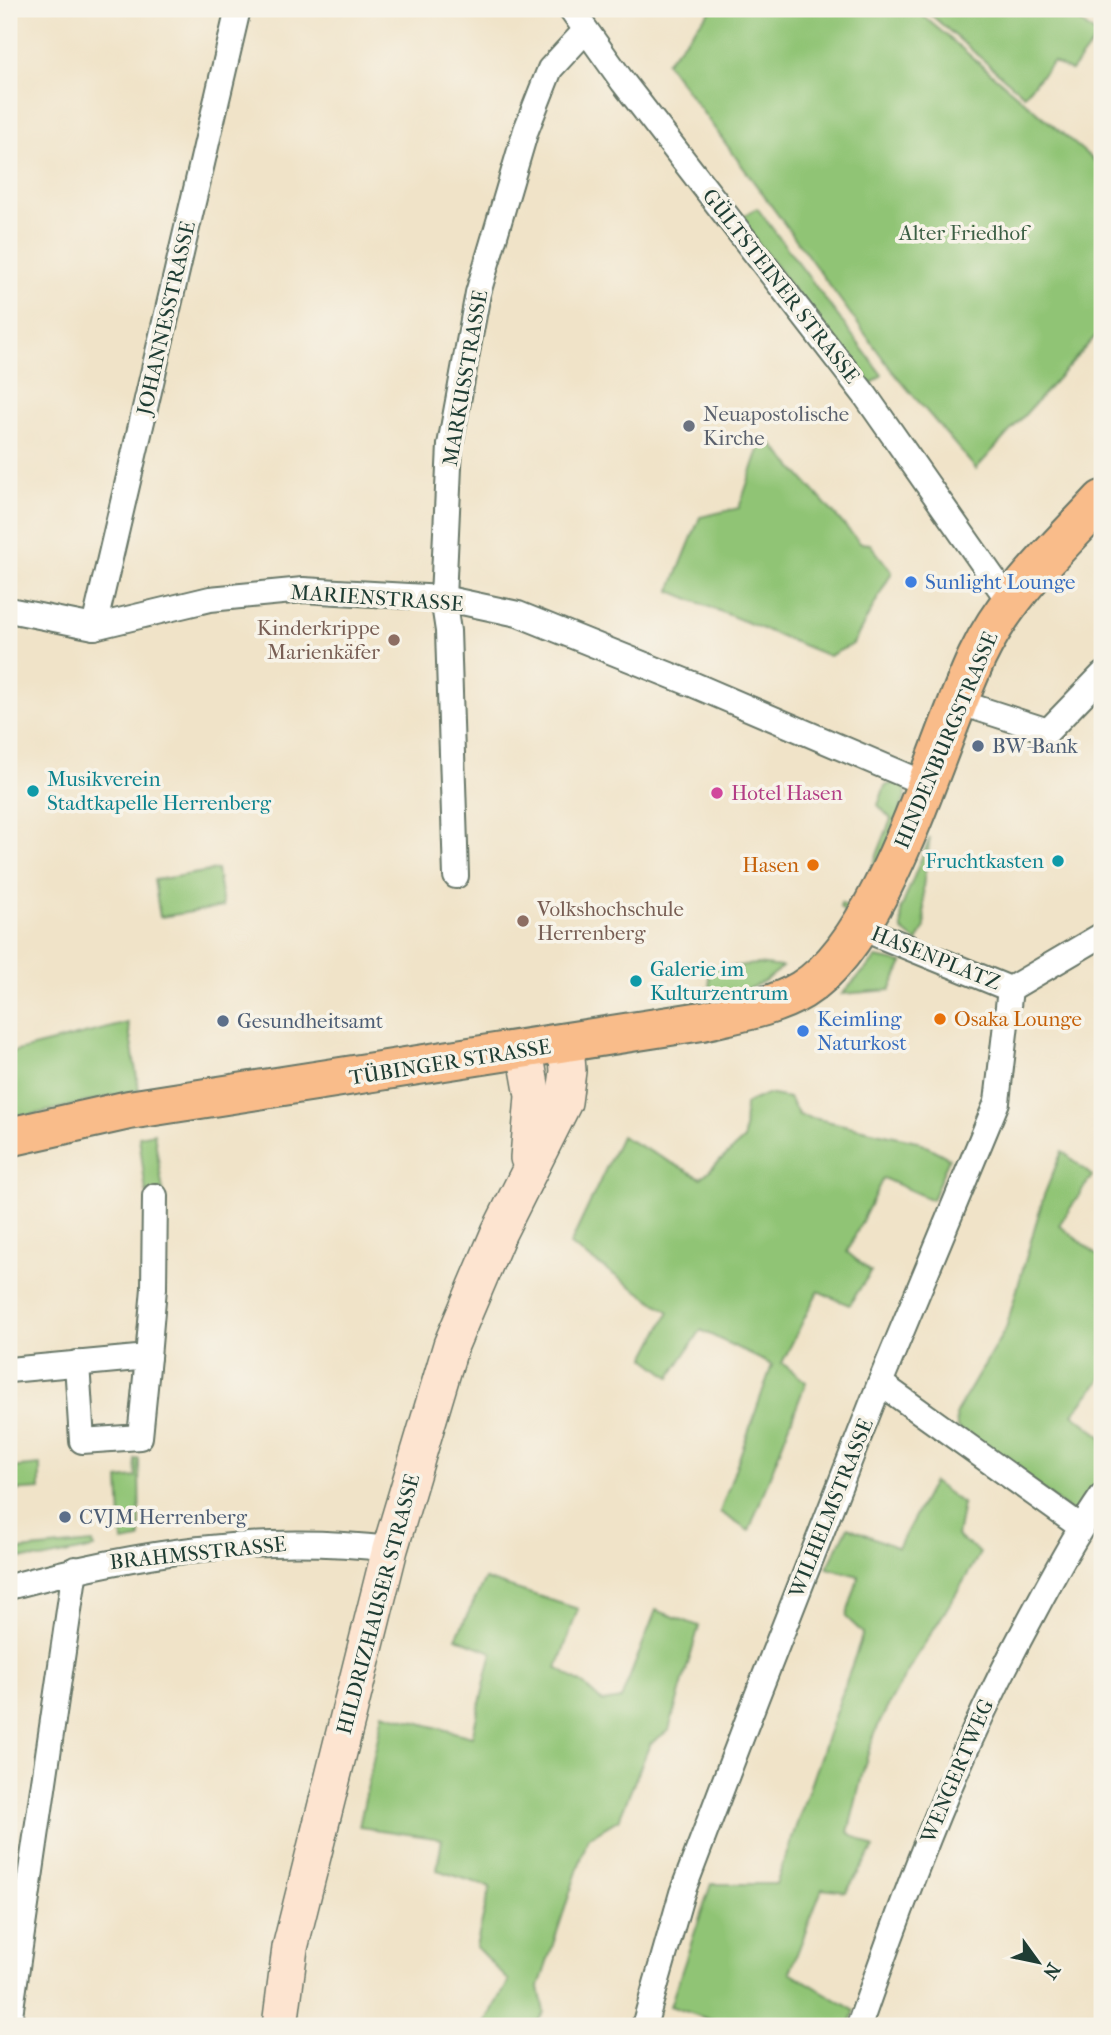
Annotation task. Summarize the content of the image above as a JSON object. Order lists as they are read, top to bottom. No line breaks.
{"streets":{"main road":["HINDENBURGSTRASSE","TÜBINGER STRASSE","HILDRIZHAUSER STRASSE"],"street":["GÜLTSTEINER STRASSE","JOHANNESSTRASSE","MARKUSSTRASSE","MARIENSTRASSE","HASENPLATZ","WILHELMSTRASSE","BRAHMSSTRASSE","WENGERTWEG"]},"crossings":[["GÜLTSTEINER STRASSE","MARKUSSTRASSE"],["GÜLTSTEINER STRASSE","HINDENBURGSTRASSE"],["JOHANNESSTRASSE","MARIENSTRASSE"],["MARKUSSTRASSE","MARIENSTRASSE"],["MARIENSTRASSE","HINDENBURGSTRASSE"],["HINDENBURGSTRASSE","HASENPLATZ"],["HINDENBURGSTRASSE","TÜBINGER STRASSE"],["HASENPLATZ","TÜBINGER STRASSE"],["HASENPLATZ","WILHELMSTRASSE"],["TÜBINGER STRASSE","HILDRIZHAUSER STRASSE"],["BRAHMSSTRASSE","HILDRIZHAUSER STRASSE"]],"parks":["Alter Friedhof"],"places":["Neuapostolische Kirche","Sunlight Lounge","Kinderkrippe Marienkäfer","BW-Bank","Musikverein Stadtkapelle Herrenberg","Hotel Hasen","Fruchtkasten","Hasen","Volkshochschule Herrenberg","Galerie im Kulturzentrum","Osaka Lounge","Gesundheitsamt","Keimling Naturkost","CVJM Herrenberg"],"north":"bottom right"}
